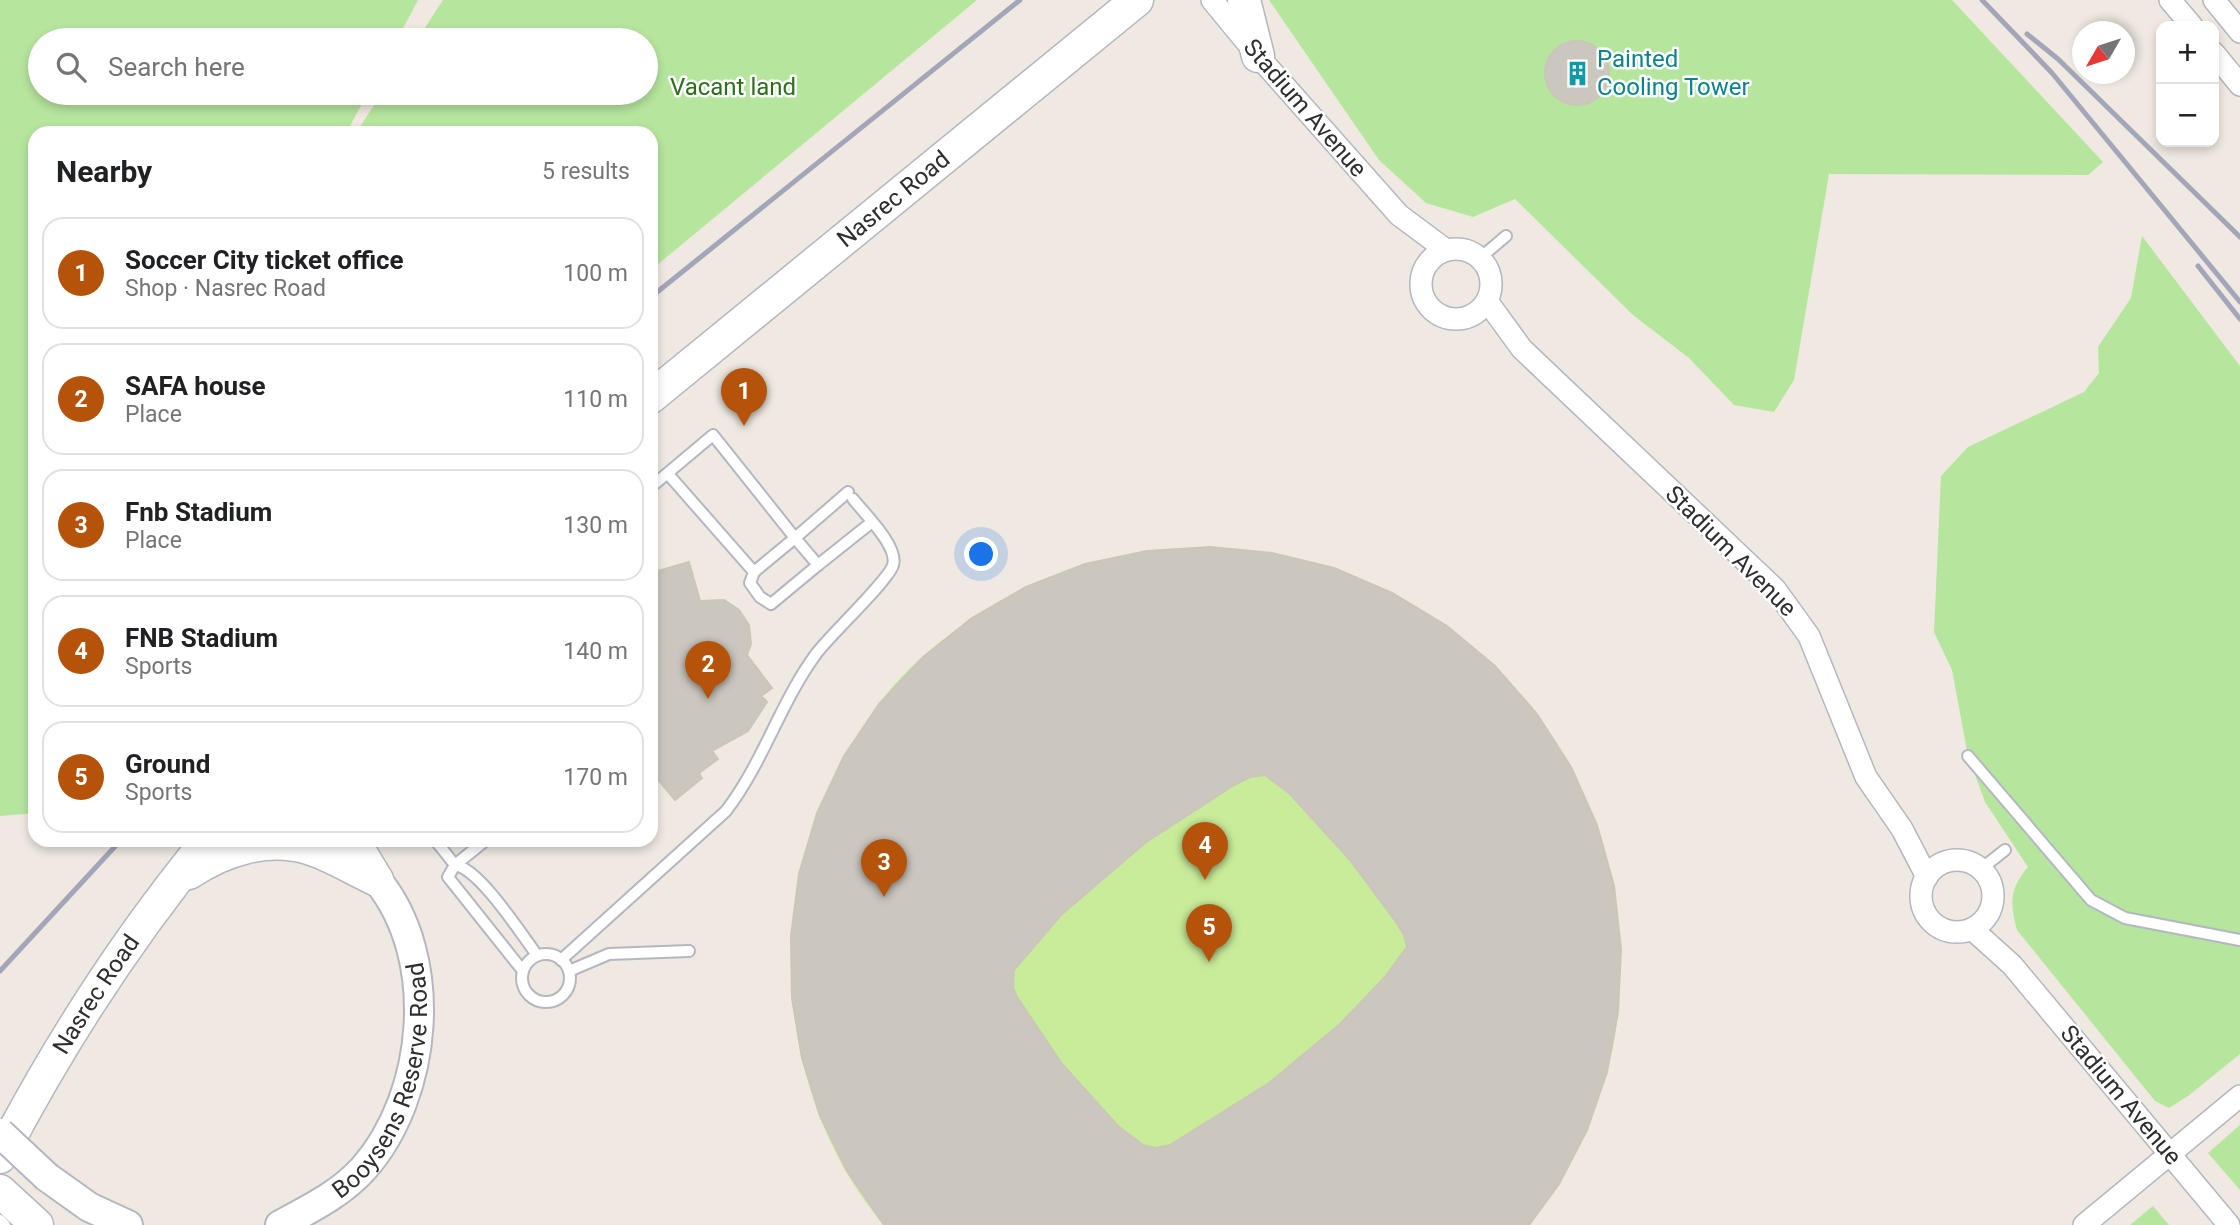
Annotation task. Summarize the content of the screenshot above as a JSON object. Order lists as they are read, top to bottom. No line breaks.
{"streets":{"main road":["Nasrec Road"],"street":["Stadium Avenue","Booysens Reserve Road"]},"parks":["Vacant land"],"places":{"building":["Painted Cooling Tower"]},"north":"bottom left","page":{"map_buttons":["+","−"],"search":"Search here","heading":["Nearby","5 results"],"list":[{"mark":"1","name":"Soccer City ticket office","note":"Shop · Nasrec Road","value":"100 m"},{"mark":"2","name":"SAFA house","note":"Place","value":"110 m"},{"mark":"3","name":"Fnb Stadium","note":"Place","value":"130 m"},{"mark":"4","name":"FNB Stadium","note":"Sports","value":"140 m"},{"mark":"5","name":"Ground","note":"Sports","value":"170 m"}],"pins":["1","2","4","3","5"]}}
